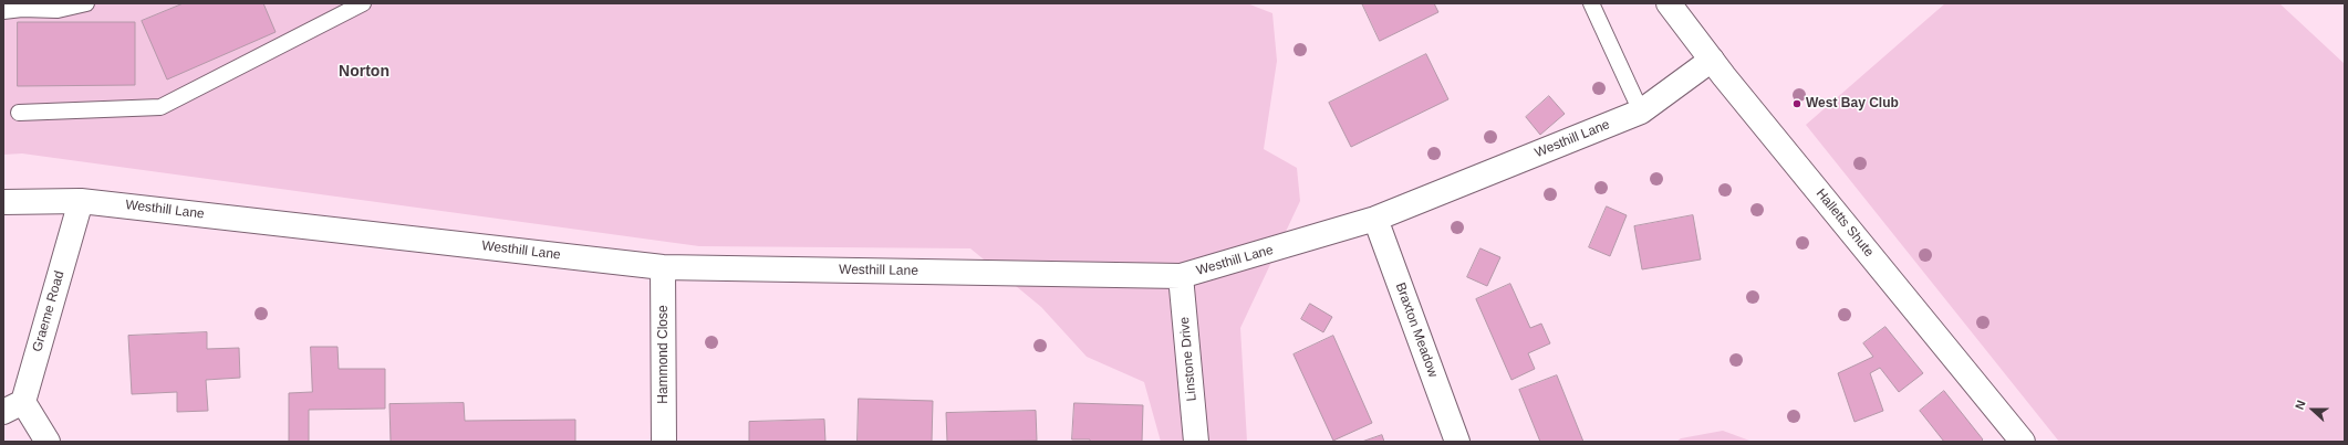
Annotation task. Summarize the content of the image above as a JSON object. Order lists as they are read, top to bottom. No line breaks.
{"streets":{"street":["Westhill Lane","Halletts Shute","Graeme Road","Braxton Meadow","Hammond Close","Linstone Drive"]},"crossings":[["Westhill Lane","Halletts Shute"],["Westhill Lane","Graeme Road"],["Westhill Lane","Braxton Meadow"],["Westhill Lane","Hammond Close"],["Westhill Lane","Linstone Drive"]],"districts":["Norton"],"places":["West Bay Club"],"north":"left"}
